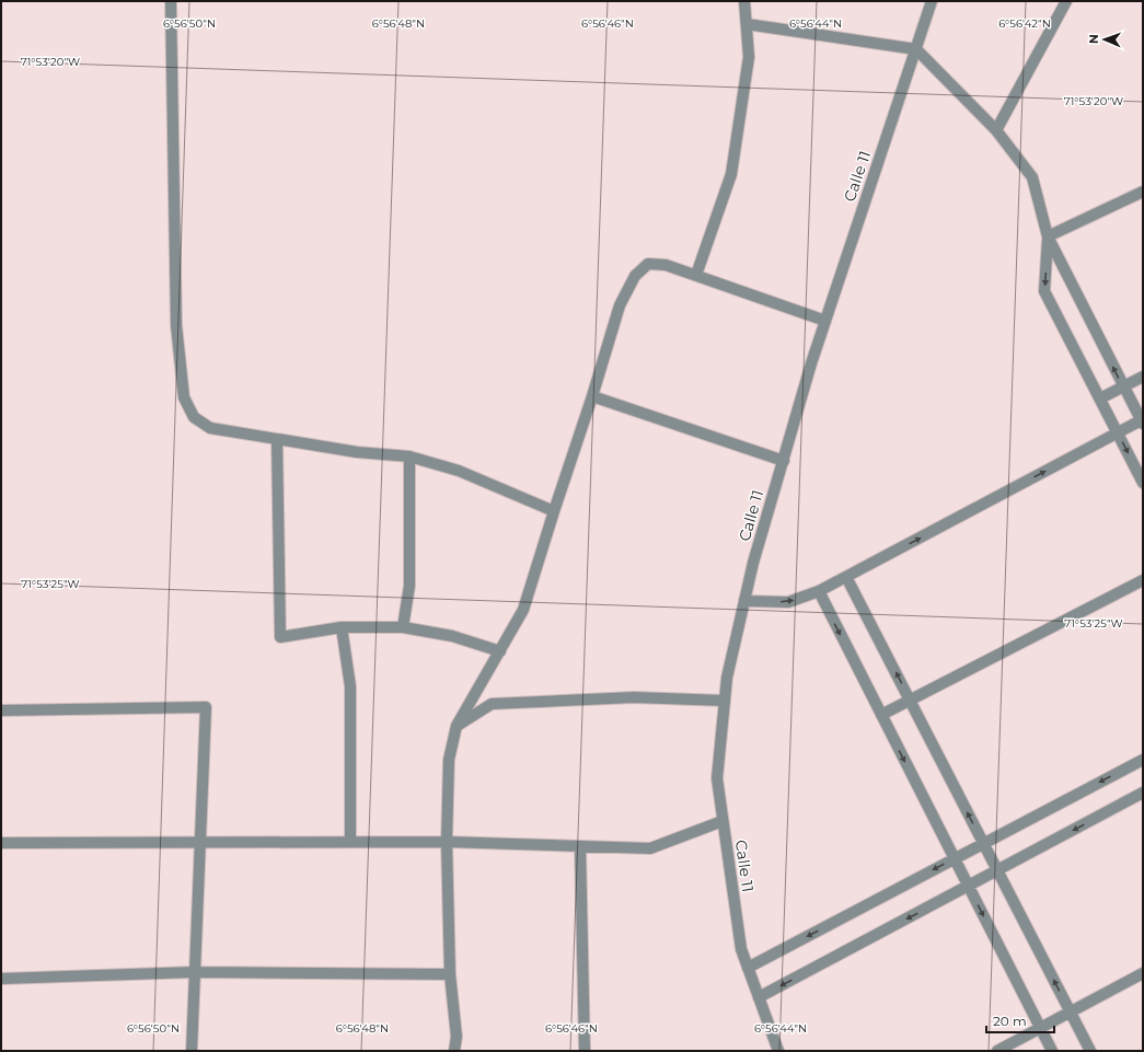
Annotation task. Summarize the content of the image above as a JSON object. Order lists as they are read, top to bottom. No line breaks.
{"streets":{"street":["Calle 11"]},"scale_bar":"20 m","north":"left","coordinates":["6°56'50\"N","6°56'48\"N","6°56'46\"N","6°56'44\"N","6°56'42\"N","71°53'20\"W","71°53'25\"W"]}
